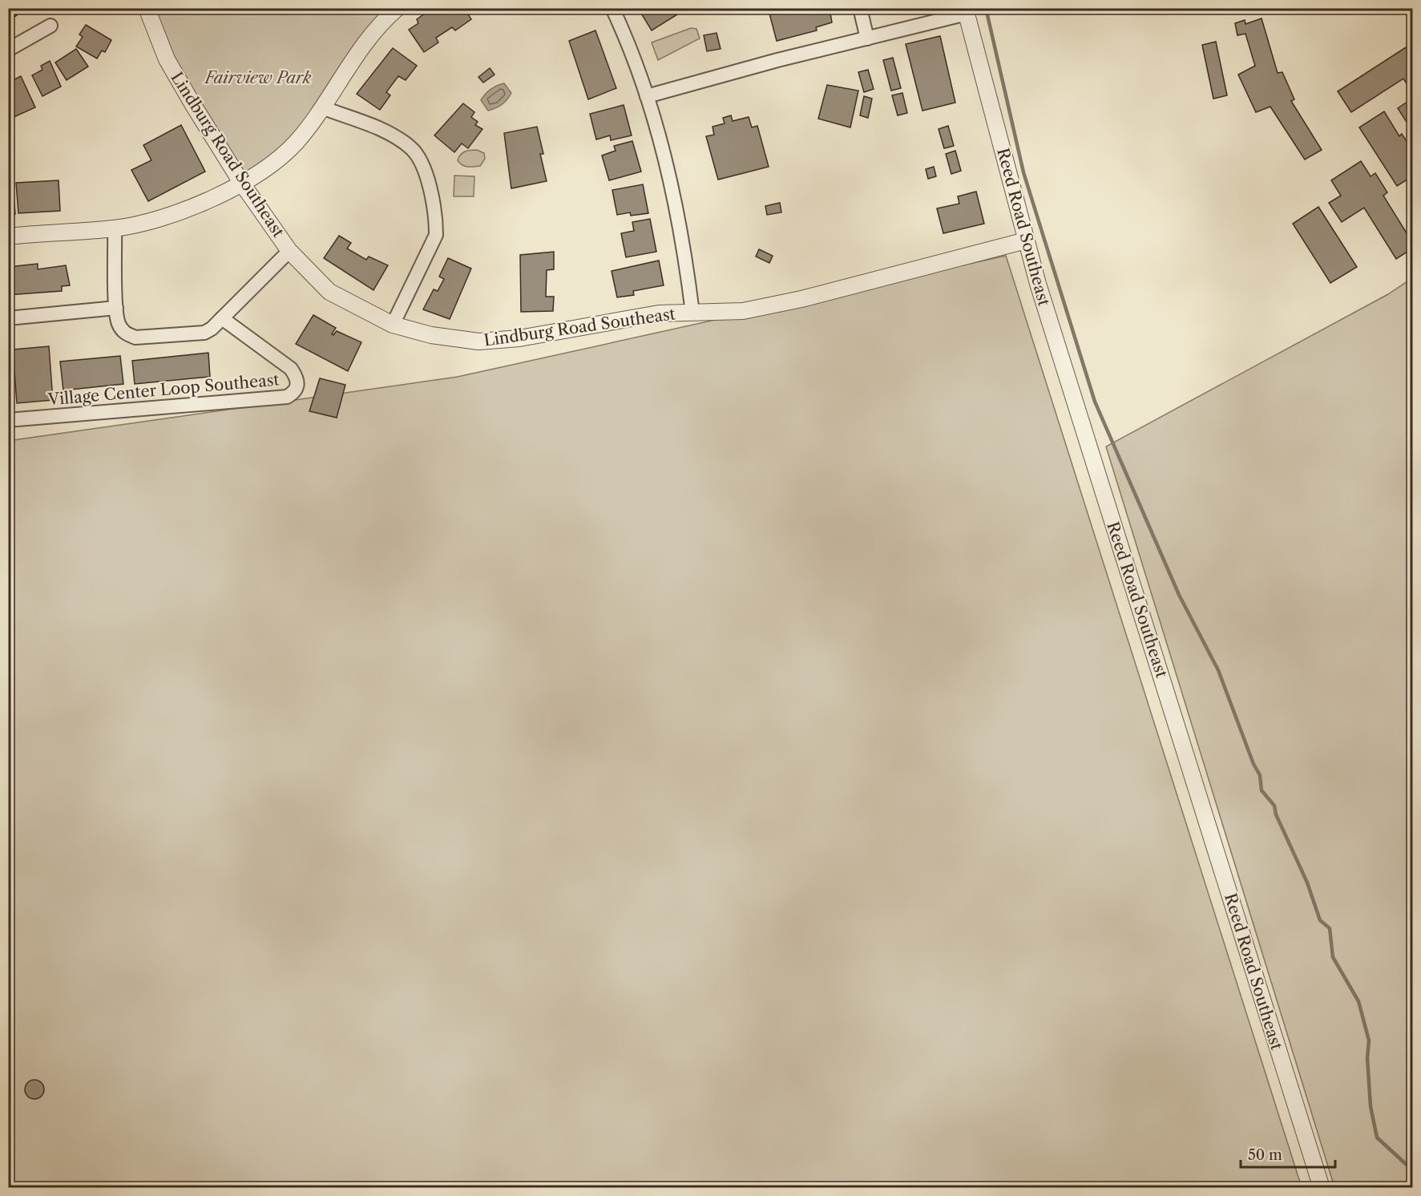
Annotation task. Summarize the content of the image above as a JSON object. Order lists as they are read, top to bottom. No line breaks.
{"streets":{"street":["Lindburg Road Southeast","Reed Road Southeast","Village Center Loop Southeast"]},"crossings":[["Lindburg Road Southeast","Reed Road Southeast"]],"parks":["Fairview Park"],"scale_bar":"50 m"}
